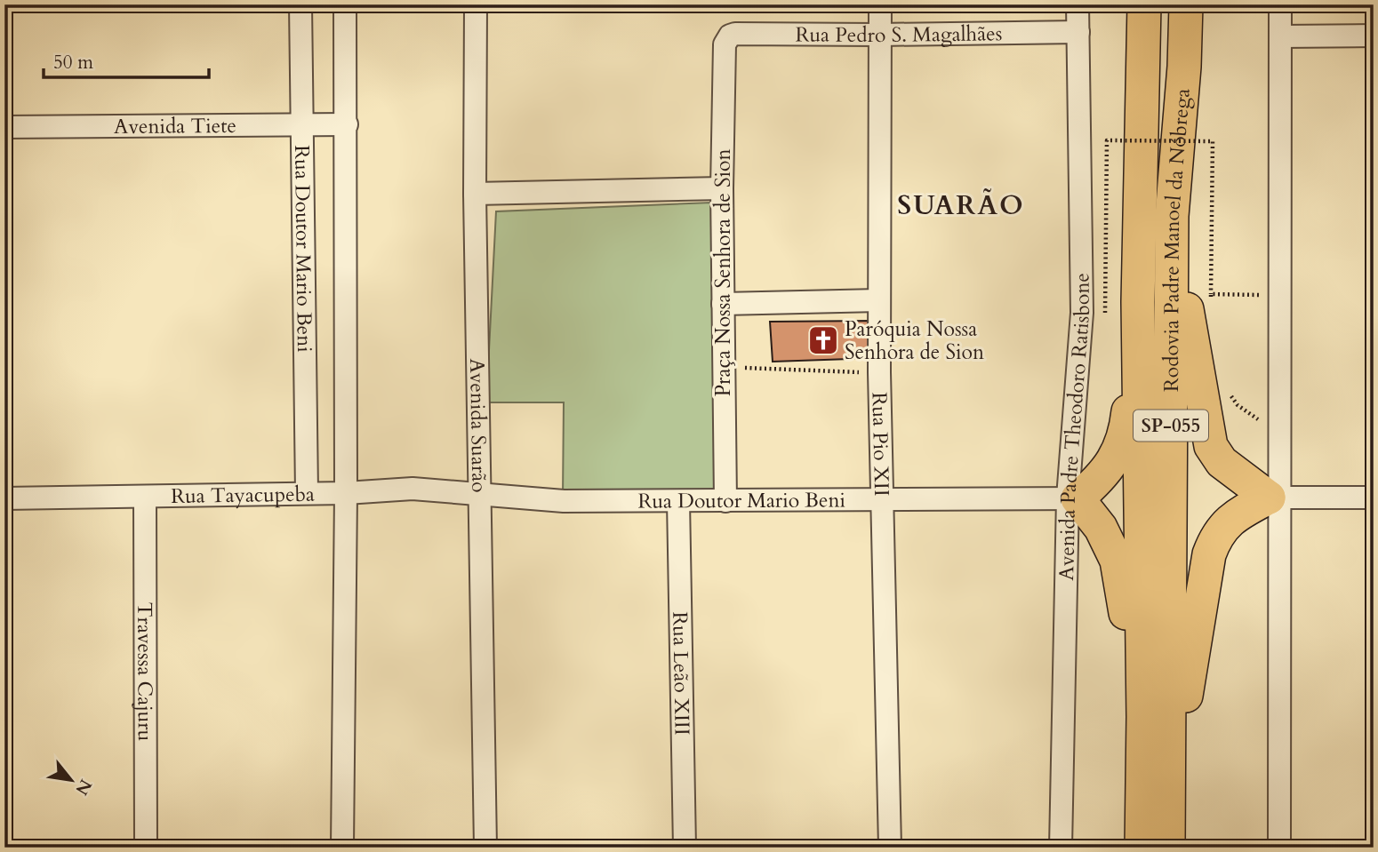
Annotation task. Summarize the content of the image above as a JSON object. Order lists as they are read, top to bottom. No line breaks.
{"streets":{"highway":["Rodovia Padre Manoel da Nóbrega","SP-055"],"street":["Rua Pedro S. Magalhães","Avenida Tiete","Rua Doutor Mario Beni","Praça Nossa Senhora de Sion","Avenida Suarão","Avenida Padre Theodoro Ratisbone","Rua Pio XII","Rua Tayacupeba","Travessa Cajuru","Rua Leão XIII"]},"crossings":[["Rua Pedro S. Magalhães","Praça Nossa Senhora de Sion"],["Rua Pedro S. Magalhães","Avenida Padre Theodoro Ratisbone"],["Rua Pedro S. Magalhães","Rua Pio XII"],["Avenida Tiete","Rua Doutor Mario Beni"],["Rua Doutor Mario Beni","Praça Nossa Senhora de Sion"],["Rua Doutor Mario Beni","Avenida Suarão"],["Rua Doutor Mario Beni","Avenida Padre Theodoro Ratisbone"],["Rua Doutor Mario Beni","Rua Pio XII"],["Rua Doutor Mario Beni","Rua Tayacupeba"],["Rua Doutor Mario Beni","Rua Leão XIII"],["Avenida Suarão","Rua Tayacupeba"],["Rua Tayacupeba","Travessa Cajuru"]],"districts":["SUARÃO"],"places":{"church":["Paróquia Nossa Senhora de Sion"]},"scale_bar":"50 m","north":"bottom right"}
